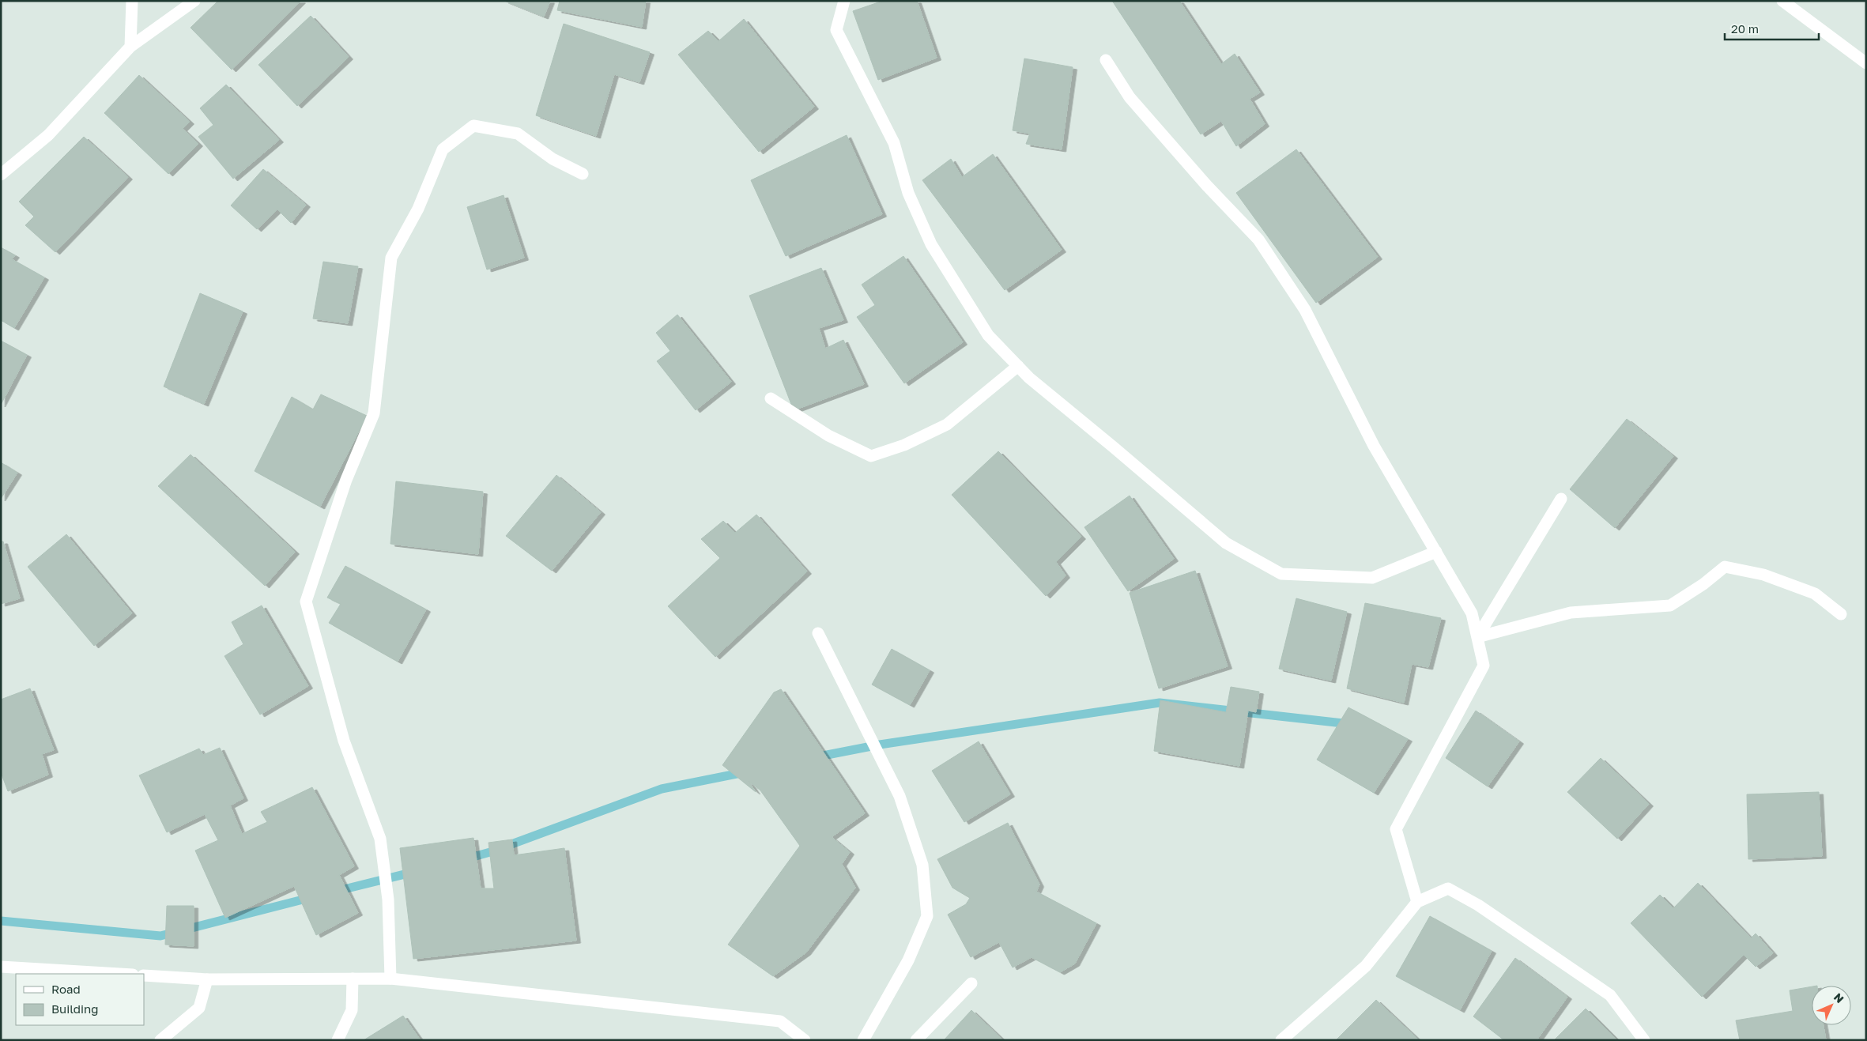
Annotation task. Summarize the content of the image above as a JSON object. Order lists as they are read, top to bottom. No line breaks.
{"legend":["Road","Building"],"scale_bar":"20 m","north":"top right"}
